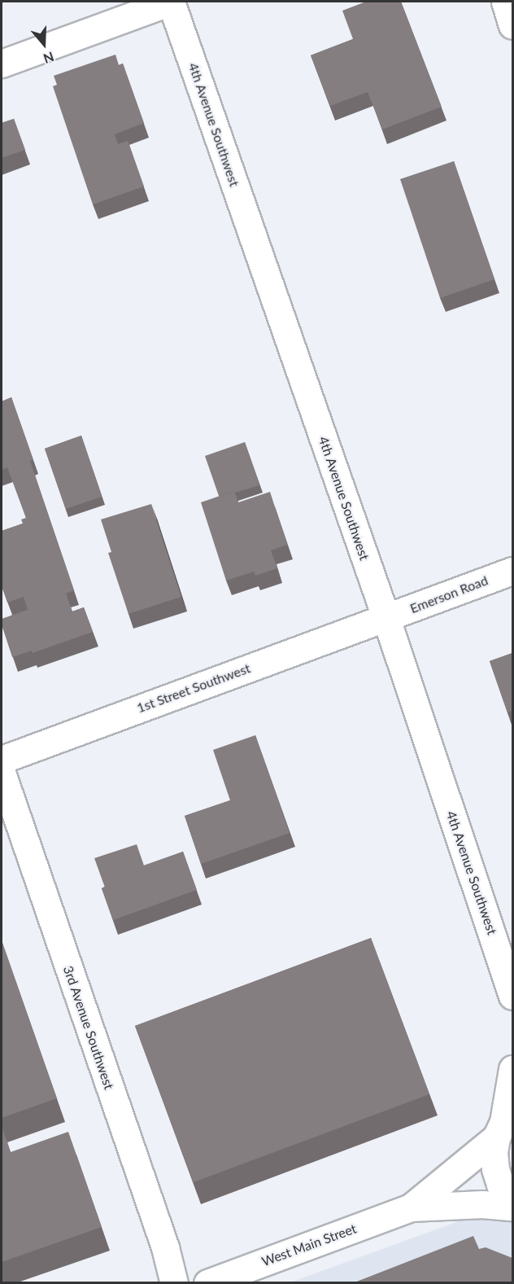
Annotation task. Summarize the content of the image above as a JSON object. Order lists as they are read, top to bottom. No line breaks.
{"streets":{"street":["4th Avenue Southwest","Emerson Road","1st Street Southwest","3rd Avenue Southwest","West Main Street"]},"crossings":[["4th Avenue Southwest","Emerson Road"],["4th Avenue Southwest","1st Street Southwest"],["Emerson Road","1st Street Southwest"]],"north":"bottom"}
